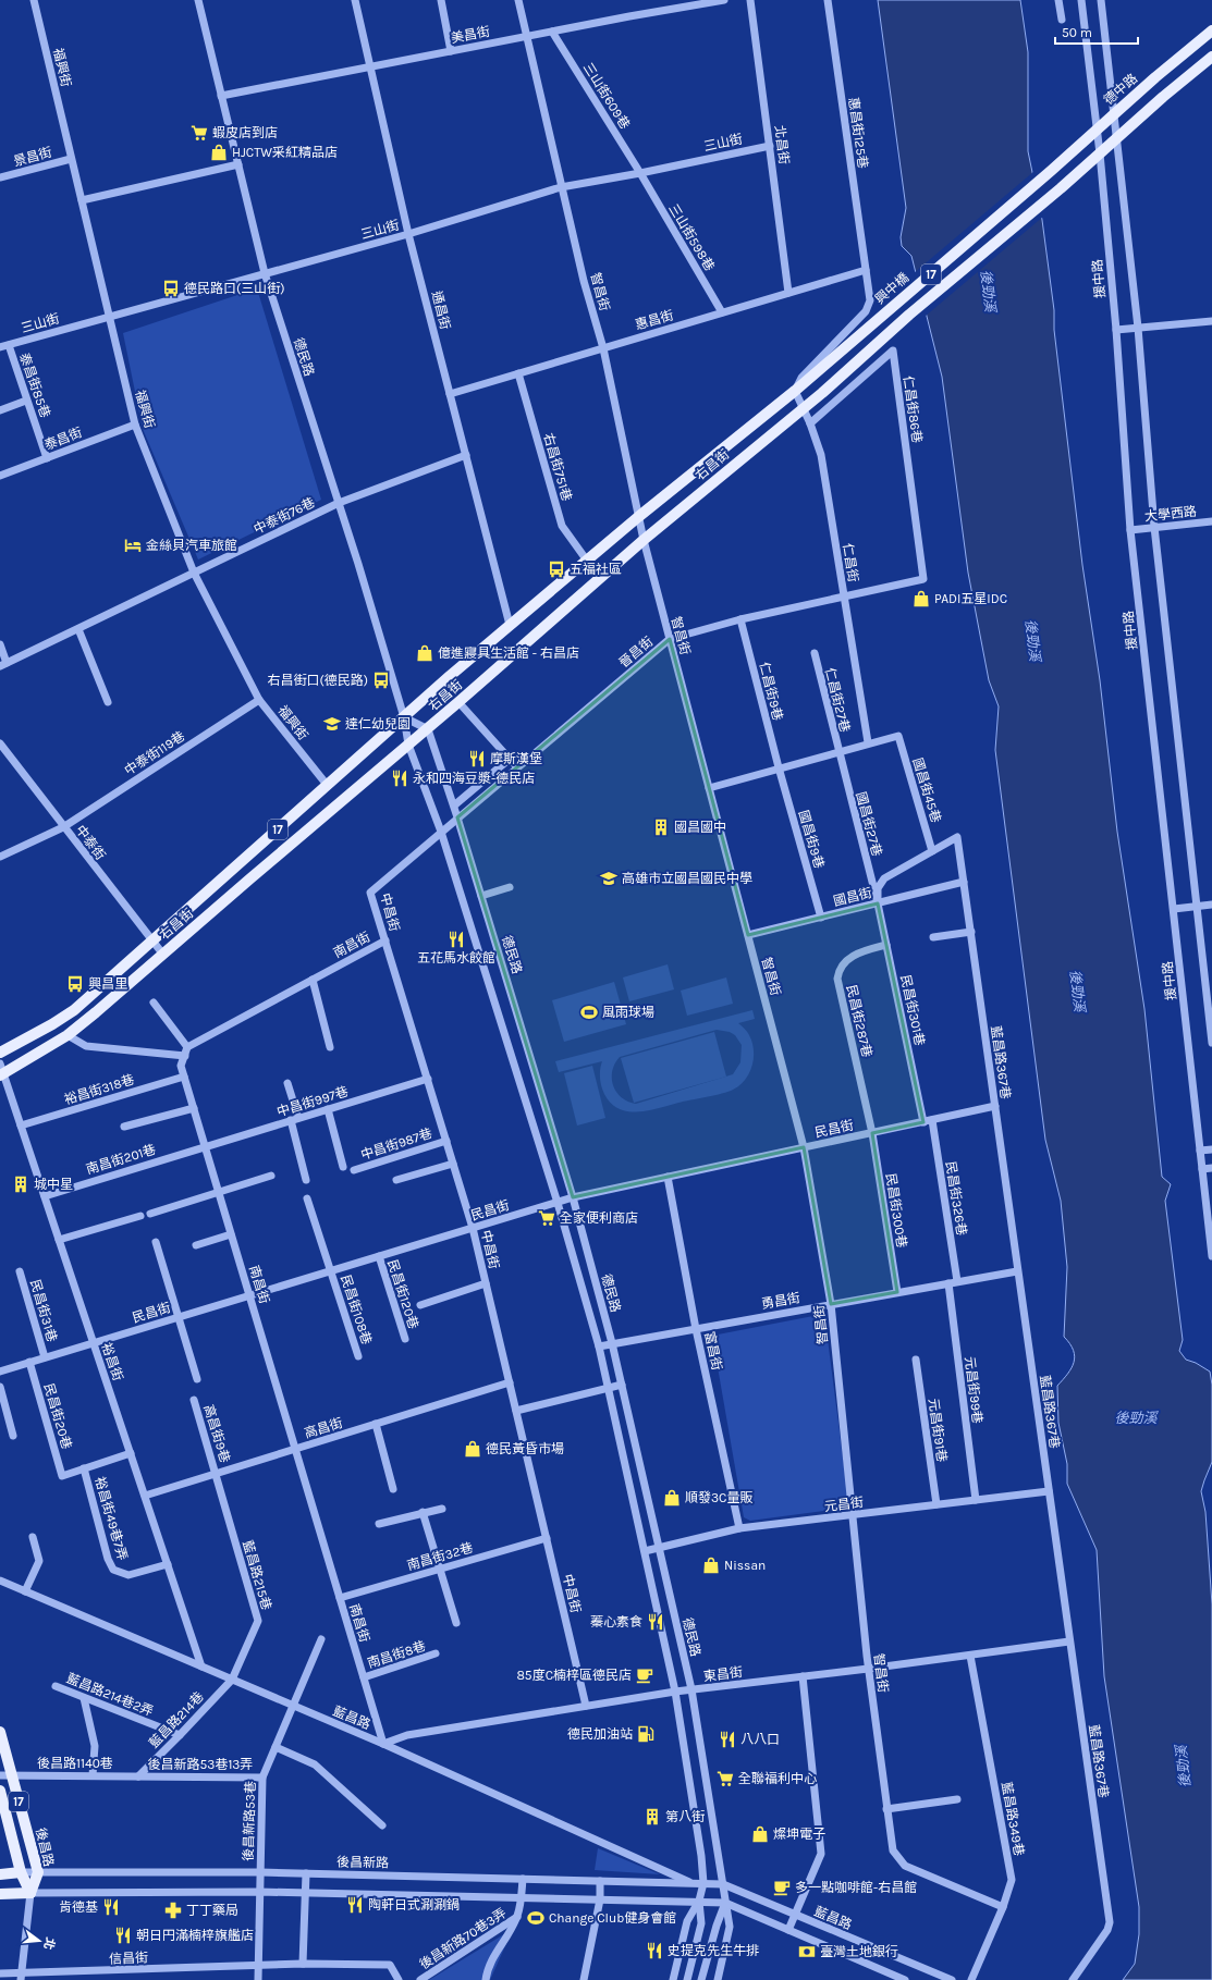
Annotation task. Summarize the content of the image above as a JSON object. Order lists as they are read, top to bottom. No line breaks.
{"streets":{"main road":["德中路","17","興中橋","右昌街","後昌路"],"street":["美昌街","福興街","三山街609巷","惠昌街125巷","三山街","北昌街","景昌街","三山街598巷","援中路","智昌街","通昌街","惠昌街","德民路","泰昌街85巷","仁昌街86巷","泰昌街","右昌街751巷","大學西路","中泰街76巷","仁昌街","晉昌街","仁昌街9巷","仁昌街27巷","中泰街119巷","國昌街45巷","國昌街27巷","國昌街9巷","中泰街","國昌街","中昌街","南昌街","民昌街301巷","民昌街287巷","藍昌路367巷","裕昌街318巷","中昌街997巷","民昌街","中昌街987巷","南昌街201巷","民昌街326巷","民昌街300巷","民昌街120巷","勇昌街","民昌街108巷","民昌街31巷","富昌街","裕昌街","元昌街99巷","民昌街20巷","高昌街","元昌街91巷","高昌街9巷","元昌街","裕昌街49巷7弄","南昌街32巷","藍昌路215巷","南昌街8巷","東昌街","藍昌路214巷2弄","藍昌路","藍昌路214巷","後昌路1140巷","後昌新路53巷13弄","藍昌路349巷","後昌新路53巷","後昌新路","後昌新路70巷3弄","信昌街"]},"crossings":[["美昌街","三山街609巷"],["美昌街","智昌街"],["美昌街","通昌街"],["美昌街","德民路"],["福興街","三山街"],["福興街","景昌街"],["福興街","泰昌街"],["福興街","右昌街"],["福興街","中泰街76巷"],["福興街","中泰街119巷"],["德中路","援中路"],["德中路","興中橋"],["三山街609巷","三山街"],["三山街609巷","三山街598巷"],["惠昌街125巷","惠昌街"],["惠昌街125巷","右昌街"],["惠昌街125巷","仁昌街"],["三山街","北昌街"],["三山街","三山街598巷"],["三山街","智昌街"],["三山街","通昌街"],["三山街","德民路"],["三山街","泰昌街85巷"],["北昌街","惠昌街"],["三山街598巷","惠昌街"],["17","援中路"],["17","右昌街"],["17","後昌路"],["17","後昌新路"],["援中路","右昌街"],["援中路","大學西路"],["興中橋","右昌街"],["智昌街","惠昌街"],["智昌街","右昌街"],["智昌街","晉昌街"],["智昌街","國昌街"],["智昌街","民昌街"],["智昌街","勇昌街"],["智昌街","元昌街"],["智昌街","東昌街"],["智昌街","藍昌路349巷"],["通昌街","惠昌街"],["通昌街","右昌街"],["通昌街","中泰街76巷"],["惠昌街","右昌街751巷"],["德民路","右昌街"],["德民路","中泰街76巷"],["德民路","晉昌街"],["德民路","中昌街"],["德民路","民昌街"],["德民路","勇昌街"],["德民路","元昌街"],["德民路","東昌街"],["德民路","藍昌路"],["德民路","後昌新路"],["泰昌街85巷","泰昌街"],["仁昌街86巷","仁昌街"],["仁昌街86巷","晉昌街"],["右昌街","右昌街751巷"],["右昌街","仁昌街"],["右昌街","中泰街"],["右昌街","裕昌街"],["仁昌街","晉昌街"],["仁昌街","國昌街45巷"],["晉昌街","仁昌街9巷"],["晉昌街","中昌街"],["仁昌街9巷","國昌街9巷"],["仁昌街27巷","國昌街27巷"],["中泰街119巷","中泰街"],["國昌街45巷","藍昌路367巷"],["國昌街27巷","國昌街"],["國昌街27巷","民昌街301巷"],["國昌街9巷","國昌街"],["國昌街","民昌街301巷"],["國昌街","藍昌路367巷"],["中昌街","南昌街"],["中昌街","中昌街997巷"],["中昌街","民昌街"],["中昌街","中昌街987巷"],["中昌街","高昌街"],["中昌街","南昌街32巷"],["中昌街","東昌街"],["南昌街","裕昌街318巷"],["南昌街","中昌街997巷"],["南昌街","民昌街"],["南昌街","南昌街201巷"],["南昌街","高昌街"],["南昌街","南昌街32巷"],["南昌街","南昌街8巷"],["南昌街","東昌街"],["南昌街","藍昌路"],["民昌街301巷","民昌街287巷"],["民昌街301巷","民昌街"],["民昌街301巷","民昌街326巷"],["民昌街287巷","民昌街"],["民昌街287巷","民昌街300巷"],["藍昌路367巷","民昌街"],["藍昌路367巷","勇昌街"],["藍昌路367巷","元昌街"],["藍昌路367巷","東昌街"],["裕昌街318巷","裕昌街"],["中昌街997巷","南昌街201巷"],["民昌街","民昌街326巷"],["民昌街","民昌街300巷"],["民昌街","民昌街120巷"],["民昌街","民昌街108巷"],["民昌街","民昌街31巷"],["民昌街","富昌街"],["民昌街","裕昌街"],["民昌街","民昌街20巷"],["南昌街201巷","裕昌街"],["民昌街326巷","勇昌街"],["民昌街300巷","勇昌街"],["勇昌街","富昌街"],["勇昌街","元昌街99巷"],["富昌街","元昌街"],["裕昌街","高昌街"],["裕昌街","裕昌街49巷7弄"],["裕昌街","藍昌路"],["元昌街99巷","元昌街"],["民昌街20巷","裕昌街49巷7弄"],["高昌街","高昌街9巷"],["高昌街","藍昌路215巷"],["元昌街91巷","元昌街"],["高昌街9巷","藍昌路215巷"],["藍昌路215巷","藍昌路"],["藍昌路215巷","藍昌路214巷"],["東昌街","藍昌路"],["東昌街","藍昌路349巷"],["藍昌路214巷2弄","藍昌路214巷"],["藍昌路","藍昌路214巷"],["藍昌路","後昌新路"],["藍昌路214巷","後昌路1140巷"],["藍昌路214巷","後昌新路53巷13弄"],["後昌路1140巷","後昌新路53巷13弄"],["後昌路1140巷","後昌路"],["後昌新路53巷13弄","後昌新路53巷"],["後昌新路53巷","後昌新路"],["後昌新路53巷","信昌街"],["後昌路","後昌新路"],["後昌新路","後昌新路70巷3弄"]],"water":["後勁溪"],"places":{"supermarket":["蝦皮店到店","全家便利商店","全聯福利中心"],"shop":["HJCTW采紅精品店","PADI五星IDC","億進寢具生活館 - 右昌店","德民黃昏市場","順發3C量販","Nissan","燦坤電子"],"bus stop":["德民路口(三山街)","五福社區","右昌街口(德民路)","興昌里"],"hotel":["金絲貝汽車旅館"],"school or university":["達仁幼兒園","高雄市立國昌國民中學"],"restaurant":["摩斯漢堡","永和四海豆漿-德民店","五花馬水餃館","蓁心素食","八八口","陶軒日式涮涮鍋","肯德基","朝日円滿楠梓旗艦店","史提克先生牛排"],"building":["國昌國中","城中星","第八街"],"sports":["風雨球場","Change Club健身會館"],"cafe":["85度C楠梓區德民店","多一點咖啡館-右昌館"],"fuel station":["德民加油站"],"pharmacy":["丁丁藥局"],"bank":["臺灣土地銀行"]},"scale_bar":"50 m","north":"right"}
